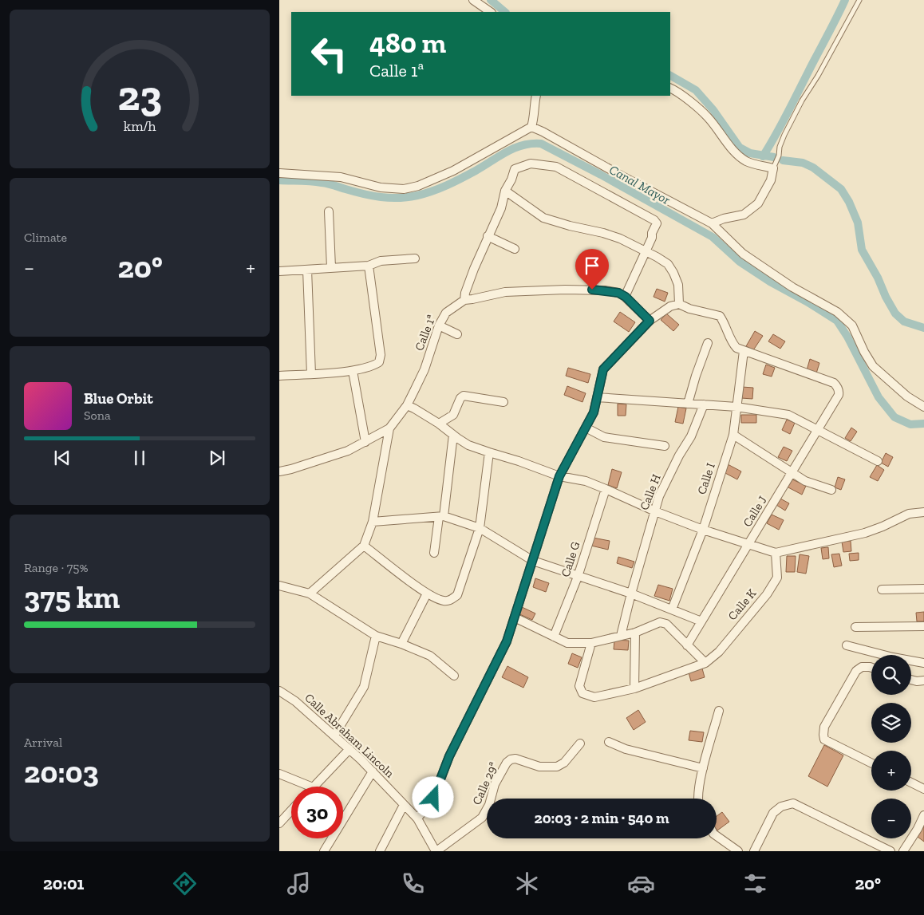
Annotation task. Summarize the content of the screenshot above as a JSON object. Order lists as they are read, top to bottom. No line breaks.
{"streets":{"street":["Calle 1ª","Calle I","Calle H","Calle J","Calle G","Calle K","Calle Abraham Lincoln","Calle 29ª"]},"crossings":[["Calle I","Calle J"],["Calle Abraham Lincoln","Calle 29ª"]],"water":["Canal Mayor"],"page":{"turn":["480 m","Calle 1ª"],"tile":["Climate",["Range · 75%","375 km"],["Arrival","20:03"]],"heat":["−","20°","+"],"song":["Blue Orbit","Sona"],"map_buttons":["+","−"],"limit":"30","trip":"20:03 · 2 min · 540 m","tabs":["20:01","20°"],"gauge":["23","km/h"]}}
